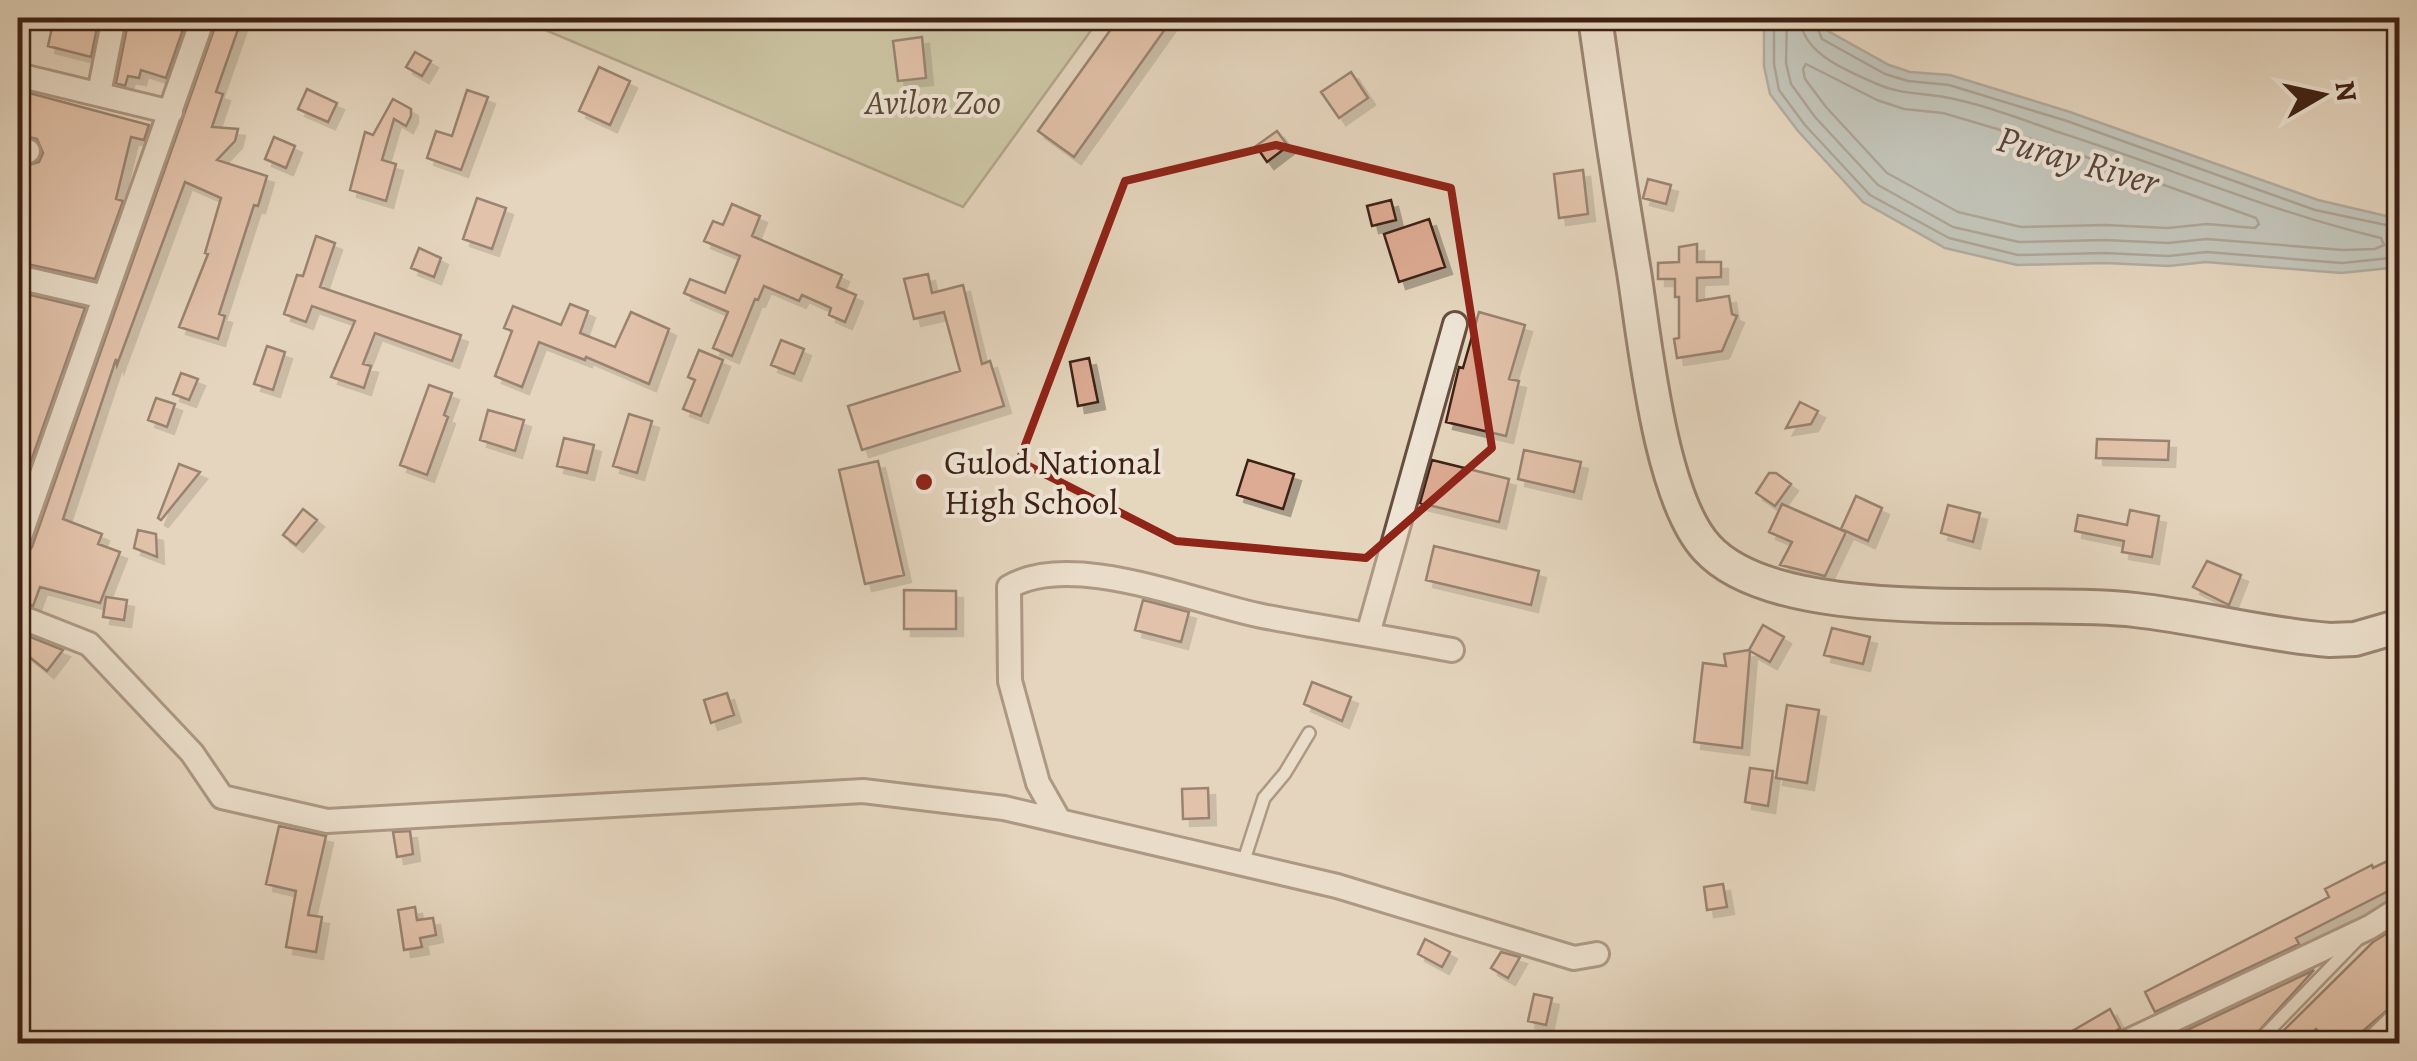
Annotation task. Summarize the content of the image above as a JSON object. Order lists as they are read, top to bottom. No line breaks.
{"water":["Puray River"],"parks":["Avilon Zoo"],"places":["Gulod National High School"],"north":"right"}
